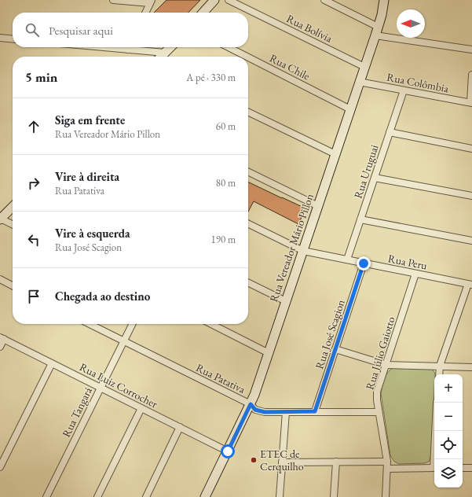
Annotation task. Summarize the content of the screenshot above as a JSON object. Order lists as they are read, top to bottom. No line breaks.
{"streets":{"street":["Rua Bolívia","Rua Chile","Rua Colômbia","Rua Uruguai","Rua Vereador Mário Pillon","Rua Peru","Rua José Scagion","Rua Júlio Gaiotto","Rua Patativa","Rua Luiz Corrocher","Rua Tangará"]},"crossings":[["Rua Bolívia","Rua Vereador Mário Pillon"],["Rua Chile","Rua Vereador Mário Pillon"],["Rua Colômbia","Rua Uruguai"],["Rua Colômbia","Rua Vereador Mário Pillon"],["Rua Uruguai","Rua Peru"],["Rua Vereador Mário Pillon","Rua Peru"],["Rua Vereador Mário Pillon","Rua Patativa"],["Rua Vereador Mário Pillon","Rua Luiz Corrocher"],["Rua Peru","Rua José Scagion"],["Rua Peru","Rua Júlio Gaiotto"],["Rua José Scagion","Rua Patativa"],["Rua Júlio Gaiotto","Rua Patativa"],["Rua Patativa","Rua Tangará"],["Rua Luiz Corrocher","Rua Tangará"]],"places":["ETEC de Cerquilho"],"north":"left","page":{"search":"Pesquisar aqui","heading":["5 min","A pé · 330 m"],"list":[["Siga em frente","Rua Vereador Mário Pillon","60 m"],["Vire à direita","Rua Patativa","80 m"],["Vire à esquerda","Rua José Scagion","190 m"],"Chegada ao destino"],"map_buttons":["+","−"]}}
